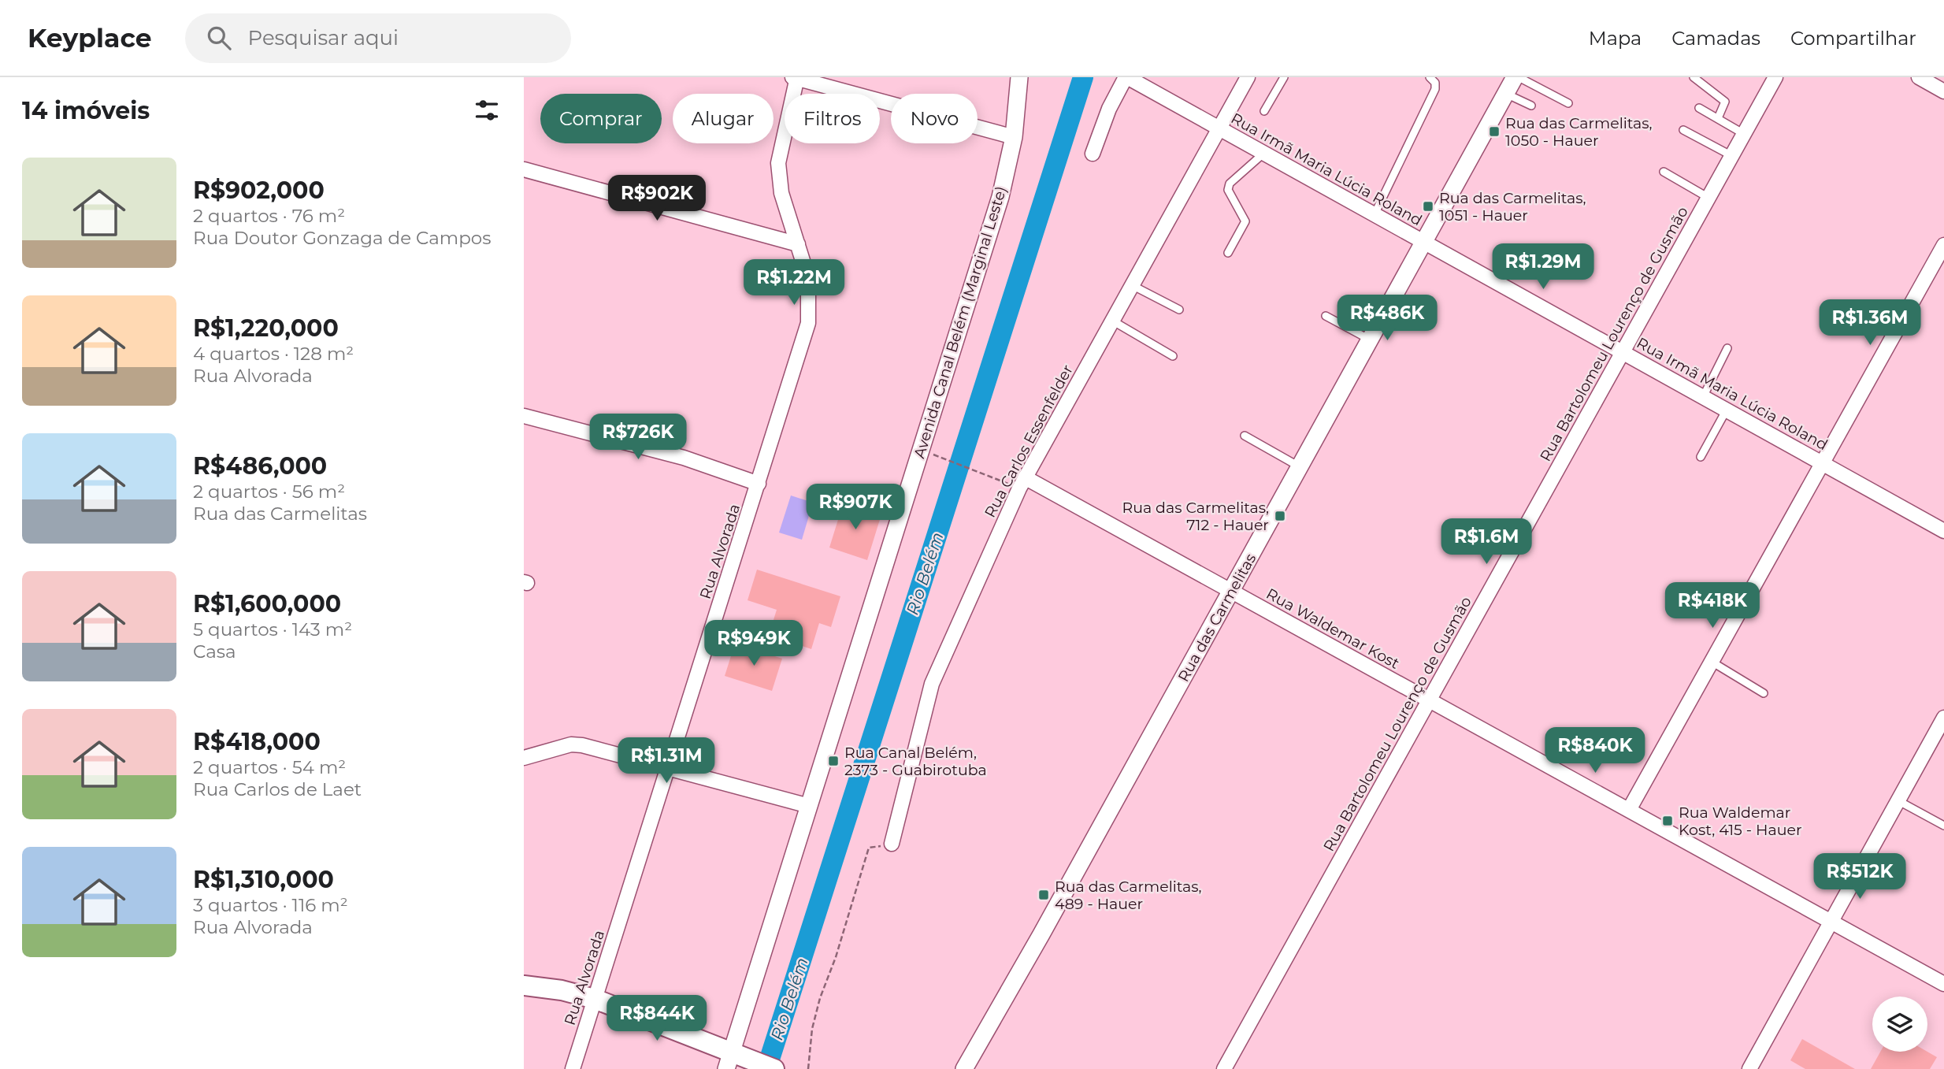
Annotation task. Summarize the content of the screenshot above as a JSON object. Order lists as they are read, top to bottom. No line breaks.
{"streets":{"street":["Rua Irmã Maria Lúcia Roland","Avenida Canal Belém (Marginal Leste)","Rua Bartolomeu Lourenço de Gusmão","Rua Carlos Essenfelder","Rua Alvorada","Rua das Carmelitas","Rua Waldemar Kost"]},"crossings":[["Rua Irmã Maria Lúcia Roland","Rua Bartolomeu Lourenço de Gusmão"],["Rua Irmã Maria Lúcia Roland","Rua Carlos Essenfelder"],["Rua Irmã Maria Lúcia Roland","Rua das Carmelitas"],["Rua Bartolomeu Lourenço de Gusmão","Rua Waldemar Kost"],["Rua Carlos Essenfelder","Rua Waldemar Kost"],["Rua das Carmelitas","Rua Waldemar Kost"]],"water":["Rio Belém"],"places":{"transit":["Rua das Carmelitas, 1050 - Hauer","Rua das Carmelitas, 1051 - Hauer","Rua das Carmelitas, 712 - Hauer","Rua Canal Belém, 2373 - Guabirotuba","Rua Waldemar Kost, 415 - Hauer","Rua das Carmelitas, 489 - Hauer"]},"page":{"header":"Keyplace","search":"Pesquisar aqui","nav":["Mapa","Camadas","Compartilhar"],"heading":"14 imóveis","chip":["Comprar","Alugar","Filtros","Novo"],"list":[{"name":"R$902,000","note":"2 quartos · 76 m² · Rua Doutor Gonzaga de Campos"},{"name":"R$1,220,000","note":"4 quartos · 128 m² · Rua Alvorada"},{"name":"R$486,000","note":"2 quartos · 56 m² · Rua das Carmelitas"},{"name":"R$1,600,000","note":"5 quartos · 143 m² · Casa"},{"name":"R$418,000","note":"2 quartos · 54 m² · Rua Carlos de Laet"},{"name":"R$1,310,000","note":"3 quartos · 116 m² · Rua Alvorada"}],"price":["R$902K","R$1.29M","R$1.22M","R$486K","R$1.36M","R$726K","R$907K","R$1.6M","R$418K","R$949K","R$840K","R$1.31M","R$512K","R$844K"]}}
